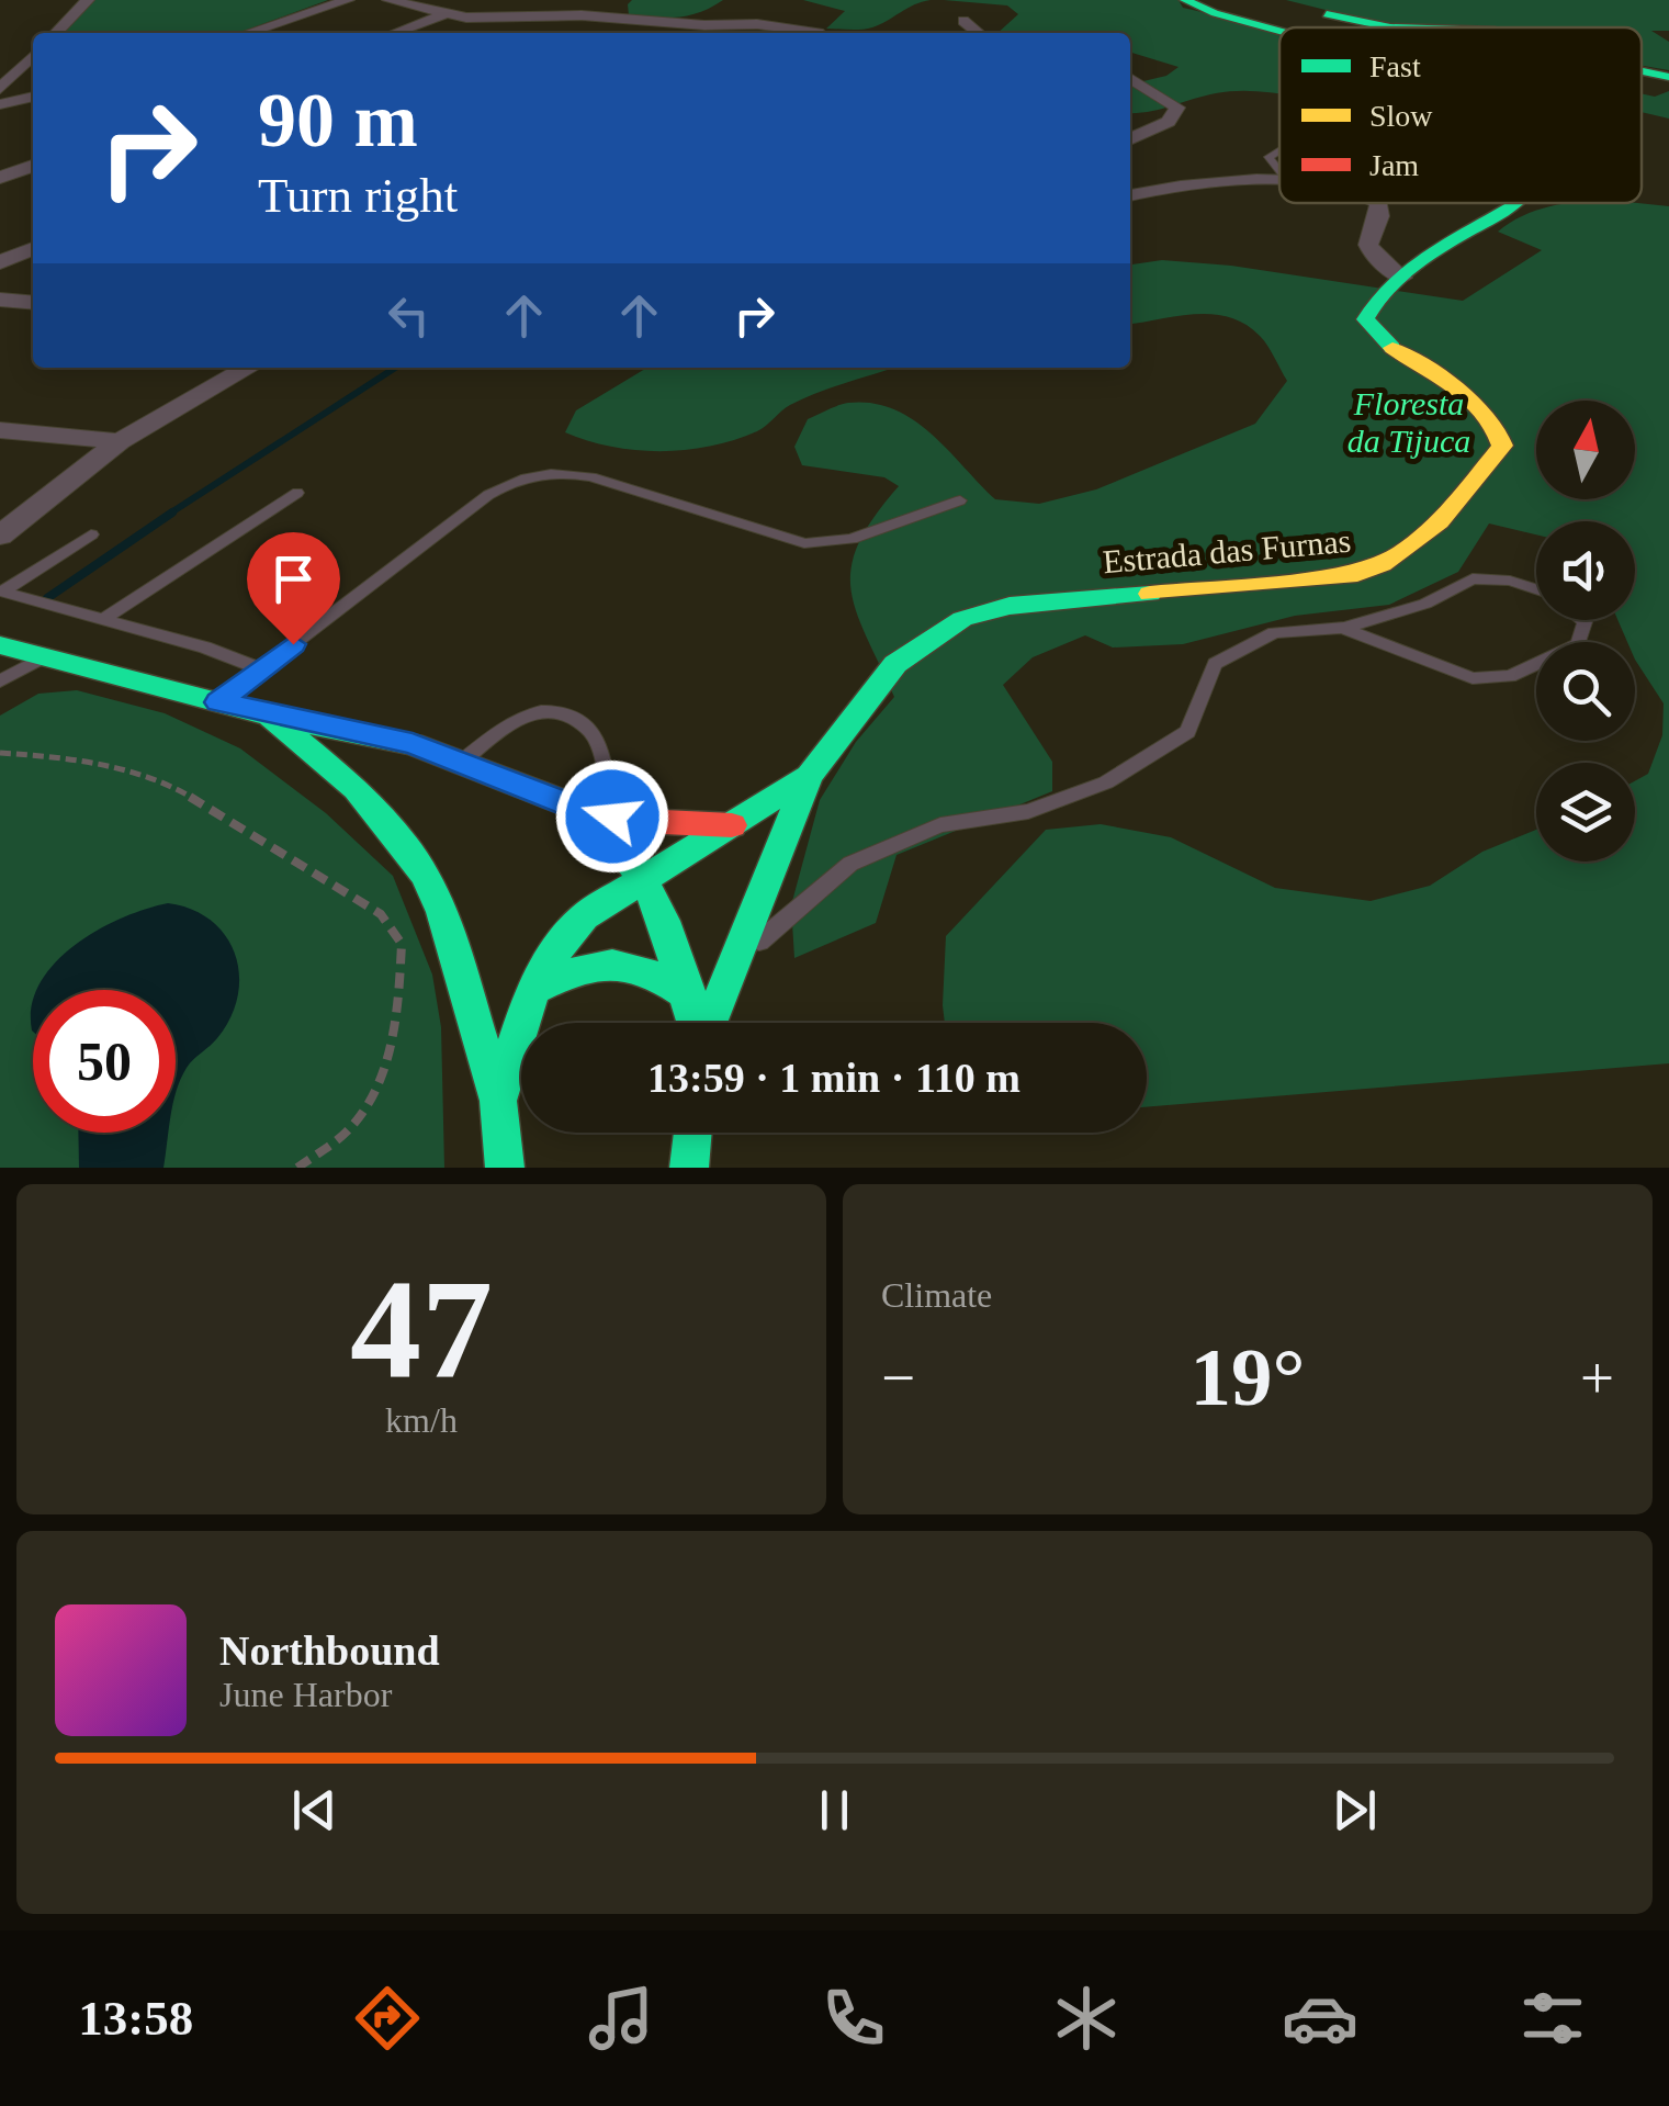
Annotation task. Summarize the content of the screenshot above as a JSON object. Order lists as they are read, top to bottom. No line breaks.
{"streets":{"main road":["Estrada das Furnas"]},"parks":["Floresta da Tijuca"],"legend":["Fast","Slow","Jam"],"north":"top","page":{"turn":["90 m","Turn right"],"limit":"50","trip":"13:59 · 1 min · 110 m","tile":[["47","km/h"],"Climate"],"heat":["−","19°","+"],"song":["Northbound","June Harbor"],"tabs":"13:58"}}
